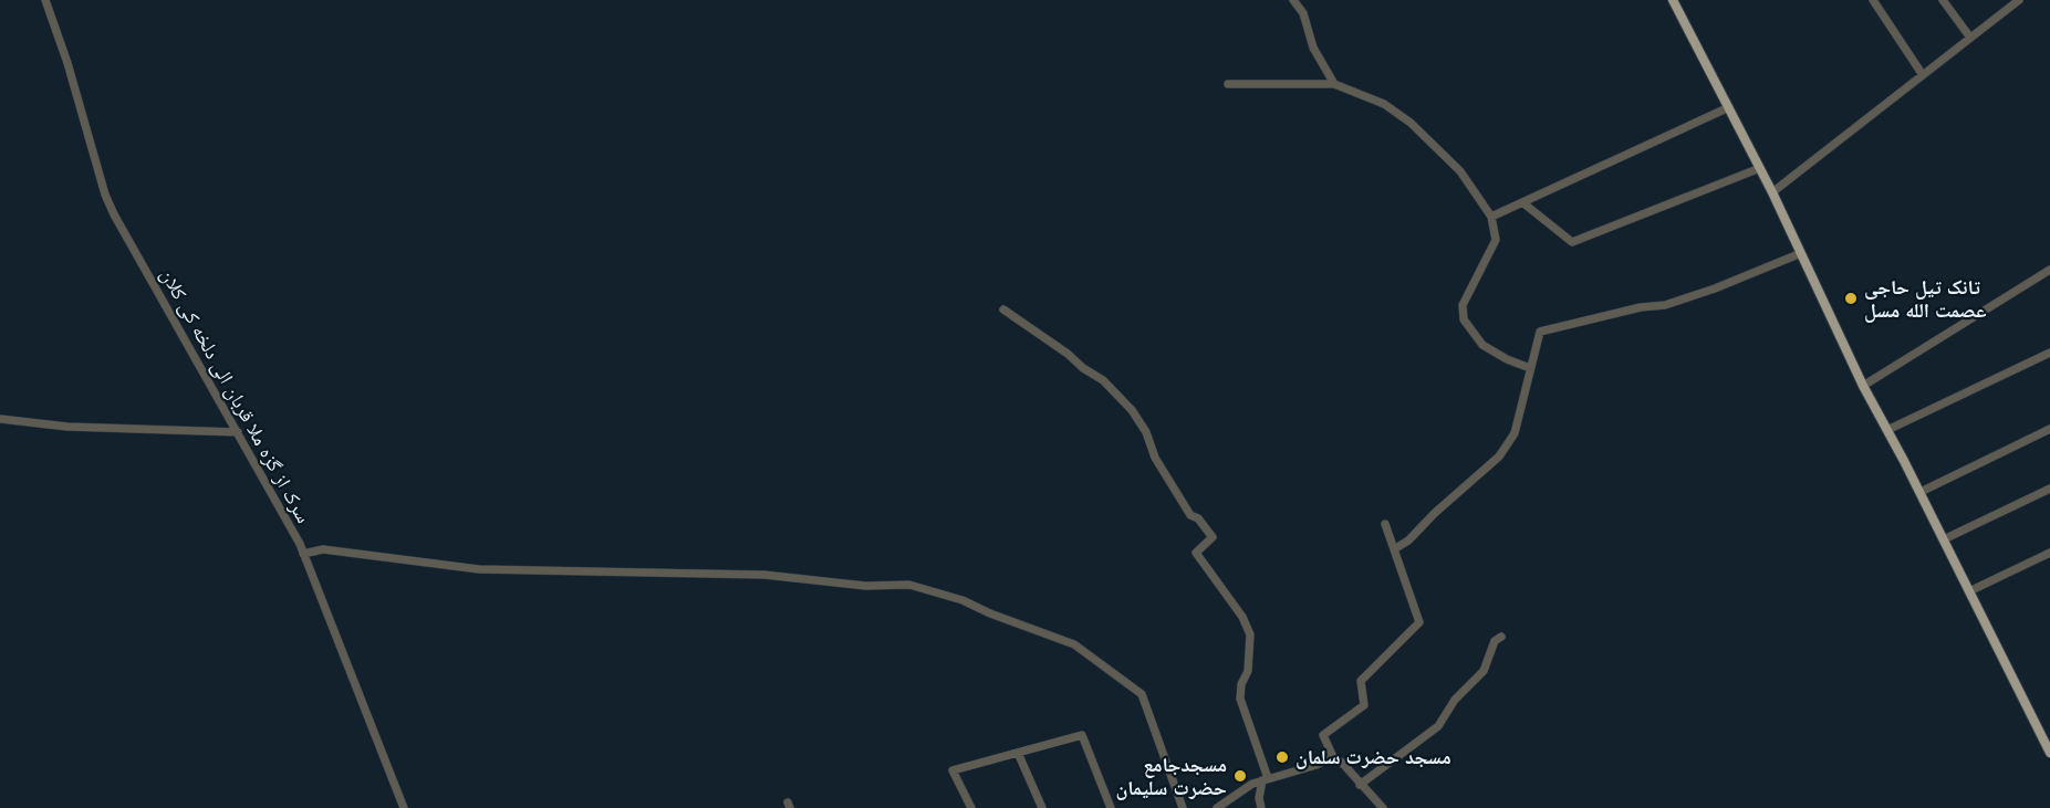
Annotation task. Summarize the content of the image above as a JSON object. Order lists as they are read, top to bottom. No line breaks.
{"streets":{"street":["سرک از گزه ملا قربان الی دلخه کی کلان"]},"places":["تانک تیل حاجی عصمت الله مسل","مسجد حضرت سلمان","مسجدجامع حضرت سلیمان"]}
